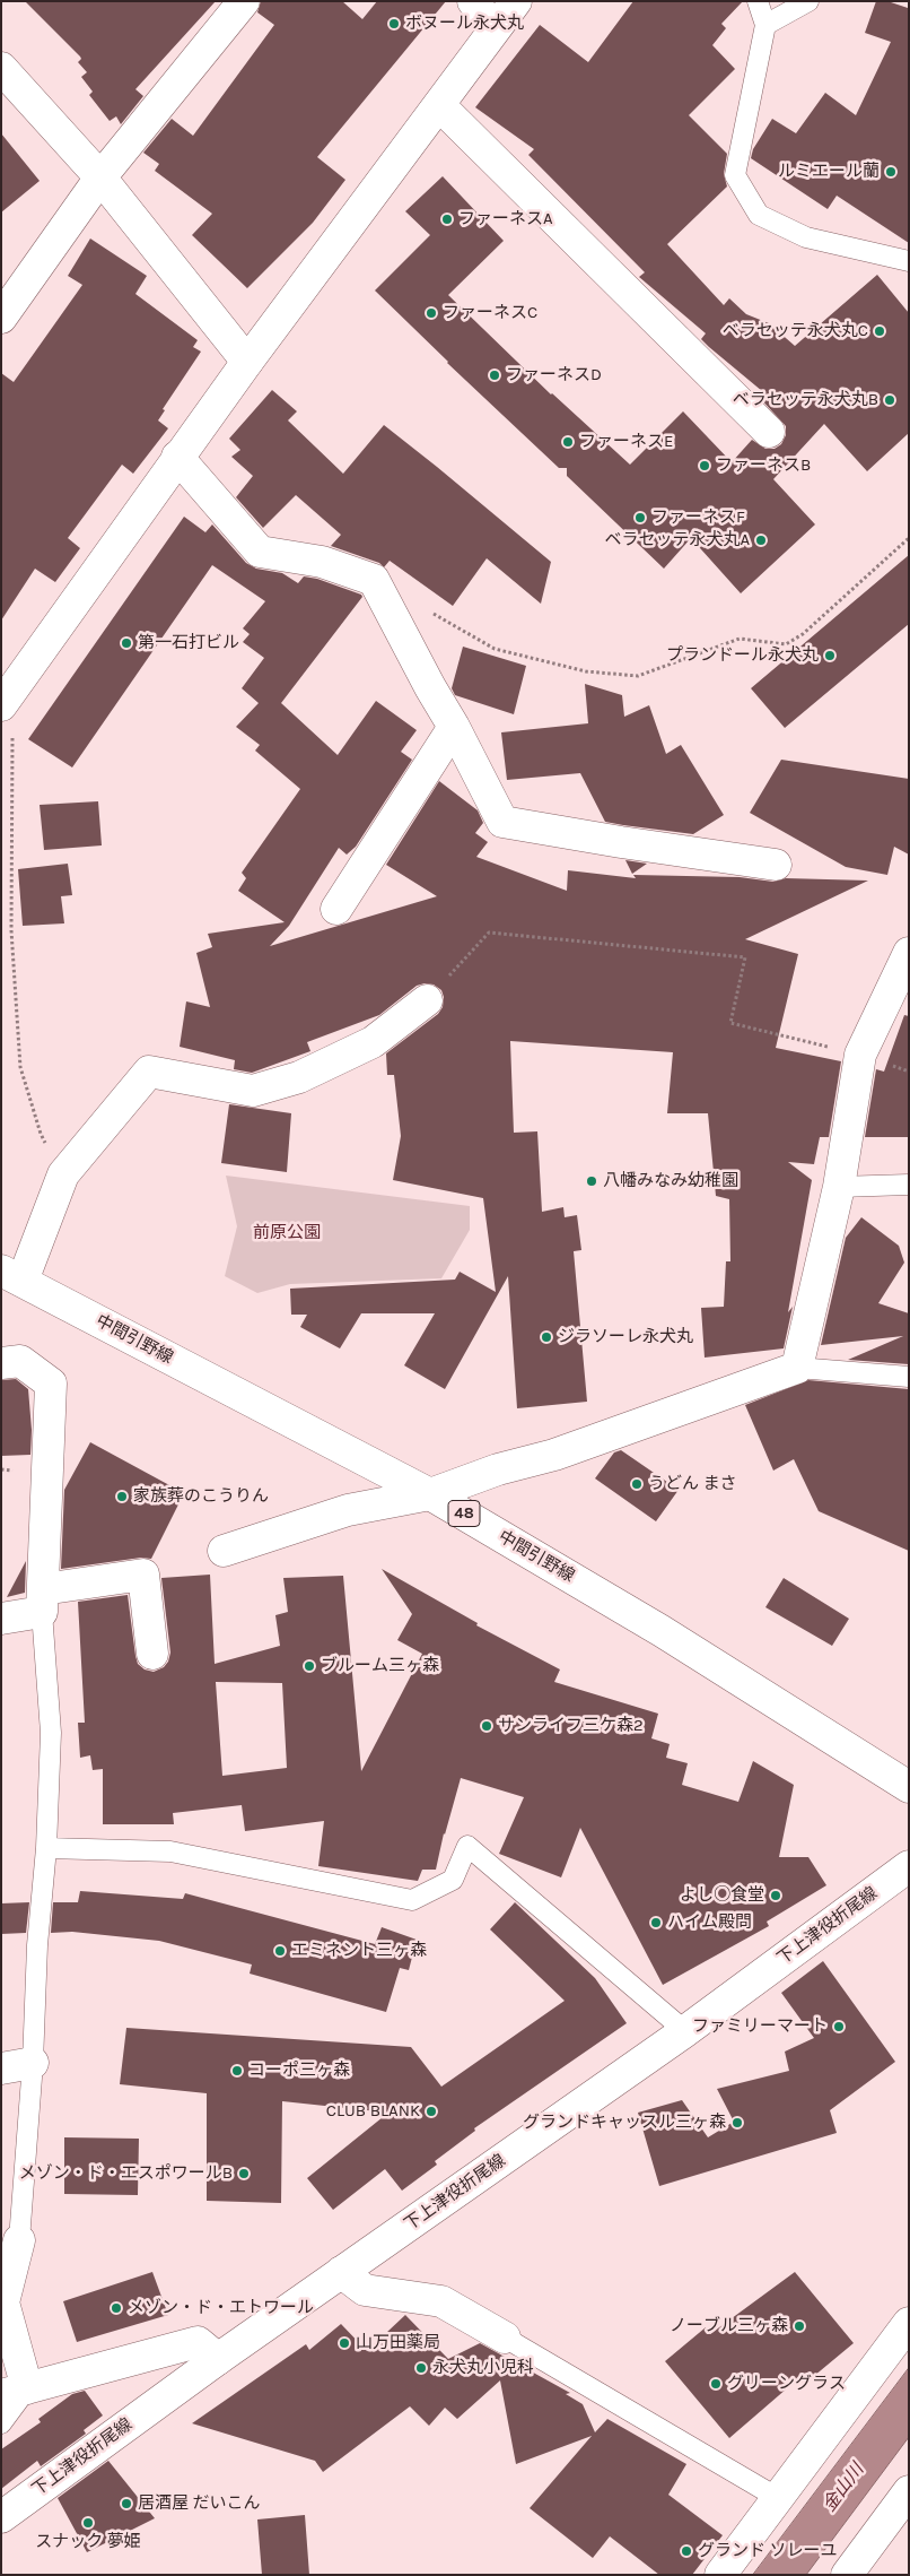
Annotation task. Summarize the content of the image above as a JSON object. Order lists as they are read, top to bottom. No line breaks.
{"streets":{"street":["中間引野線","48","下上津役折尾線"]},"water":["金山川"],"parks":["前原公園"],"places":["ボヌール永犬丸","ルミエール蘭","ファーネスA","ファーネスC","ベラセッテ永犬丸C","ファーネスD","ベラセッテ永犬丸B","ファーネスE","ファーネスB","ファーネスF","ベラセッテ永犬丸A","第一石打ビル","プランドール永犬丸","八幡みなみ幼稚園","ジラソーレ永犬丸","うどん まさ","家族葬のこうりん","ブルーム三ヶ森","サンライフ三ケ森2","よし○食堂","ハイム殿問","エミネント三ヶ森","ファミリーマート","コーポ三ヶ森","CLUB BLANK","グランドキャッスル三ヶ森","メゾン・ド・エスポワールB","メゾン・ド・エトワール","ノーブル三ヶ森","山万田薬局","永犬丸小児科","グリーングラス","居酒屋 だいこん","スナック 夢姫","グランド ソレーユ"]}
